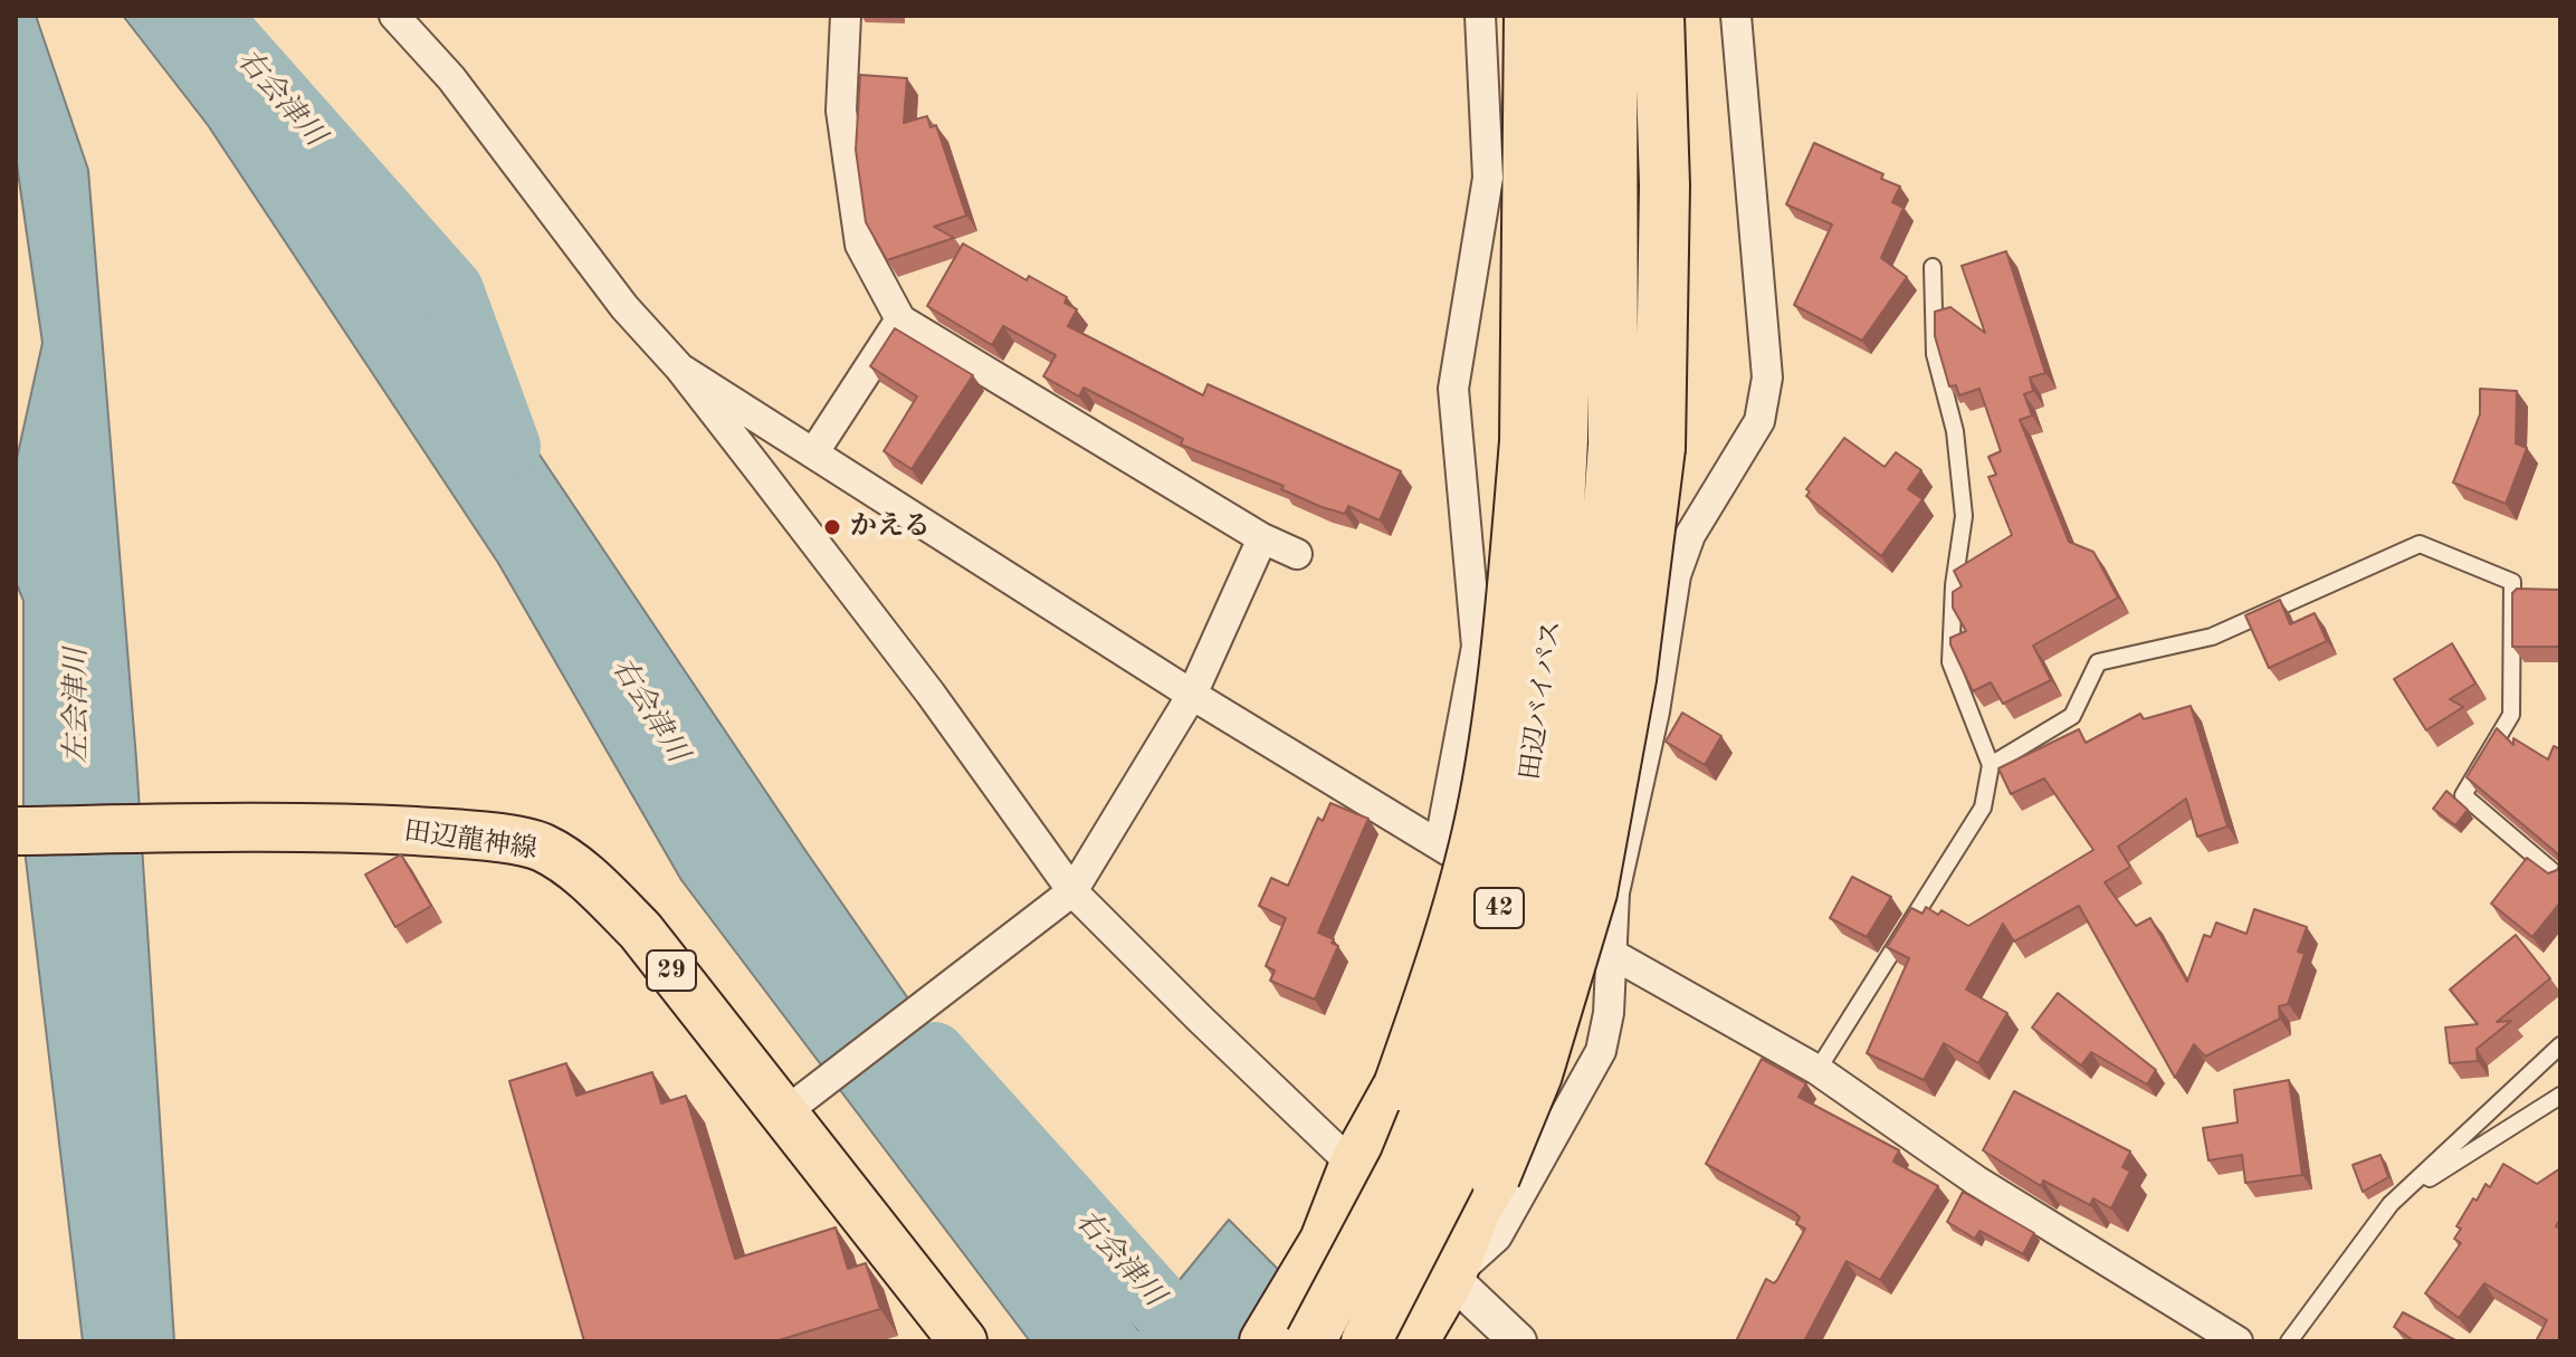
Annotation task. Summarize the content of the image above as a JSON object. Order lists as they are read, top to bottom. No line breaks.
{"streets":{"highway":["田辺バイパス","42"],"main road":["田辺龍神線","29"]},"water":["右会津川","左会津川"],"places":["かえる"]}
